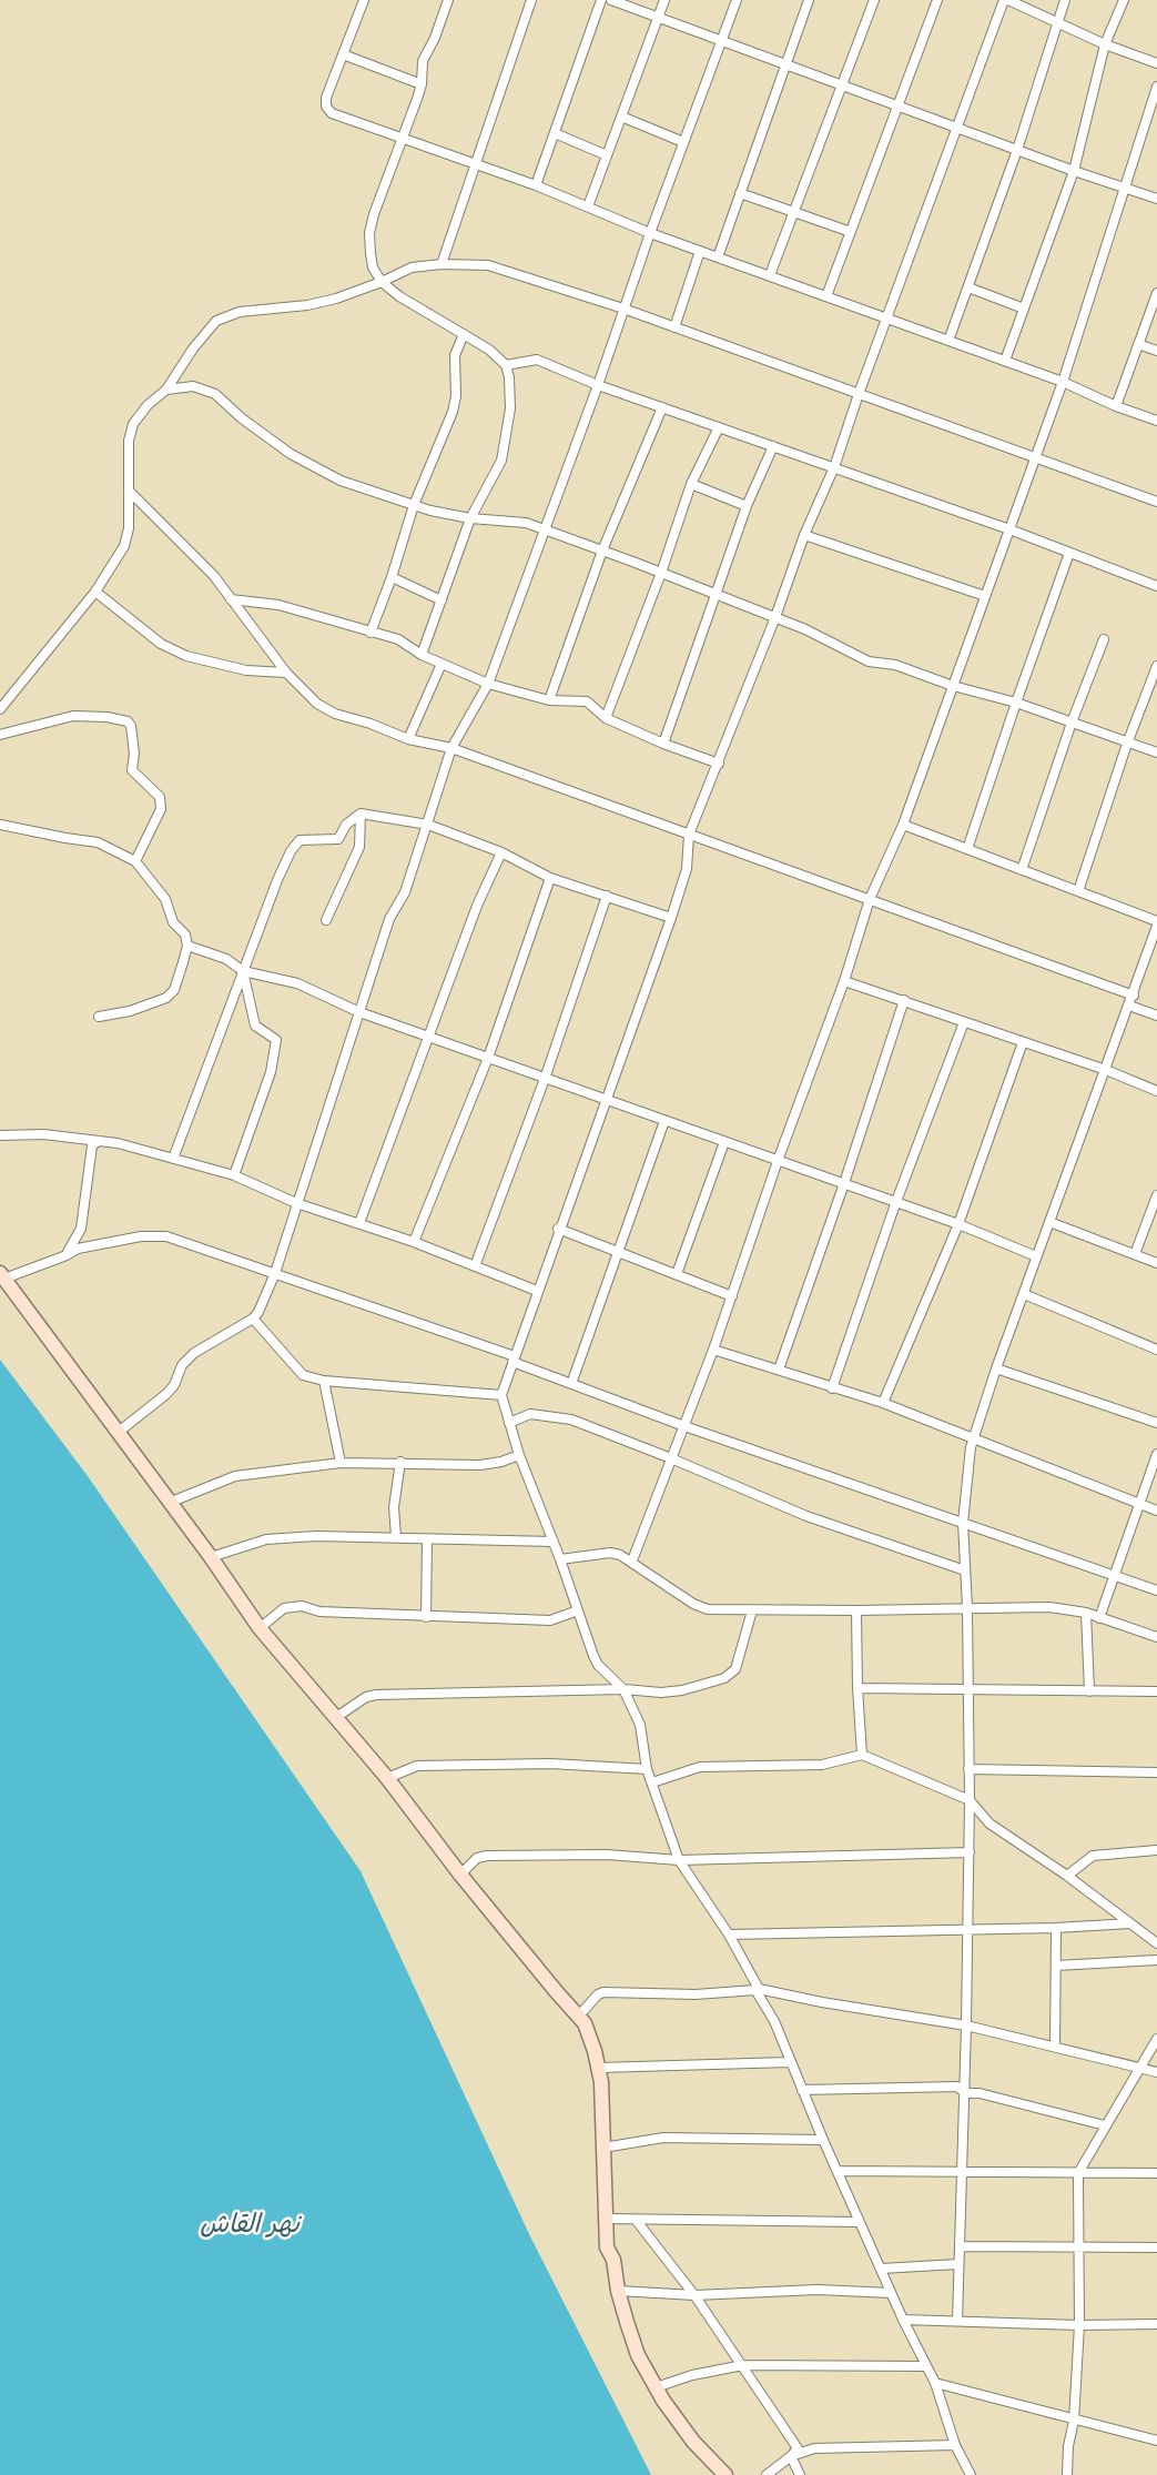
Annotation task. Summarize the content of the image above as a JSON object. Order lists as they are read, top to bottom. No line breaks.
{"water":["نهر القاش"]}
